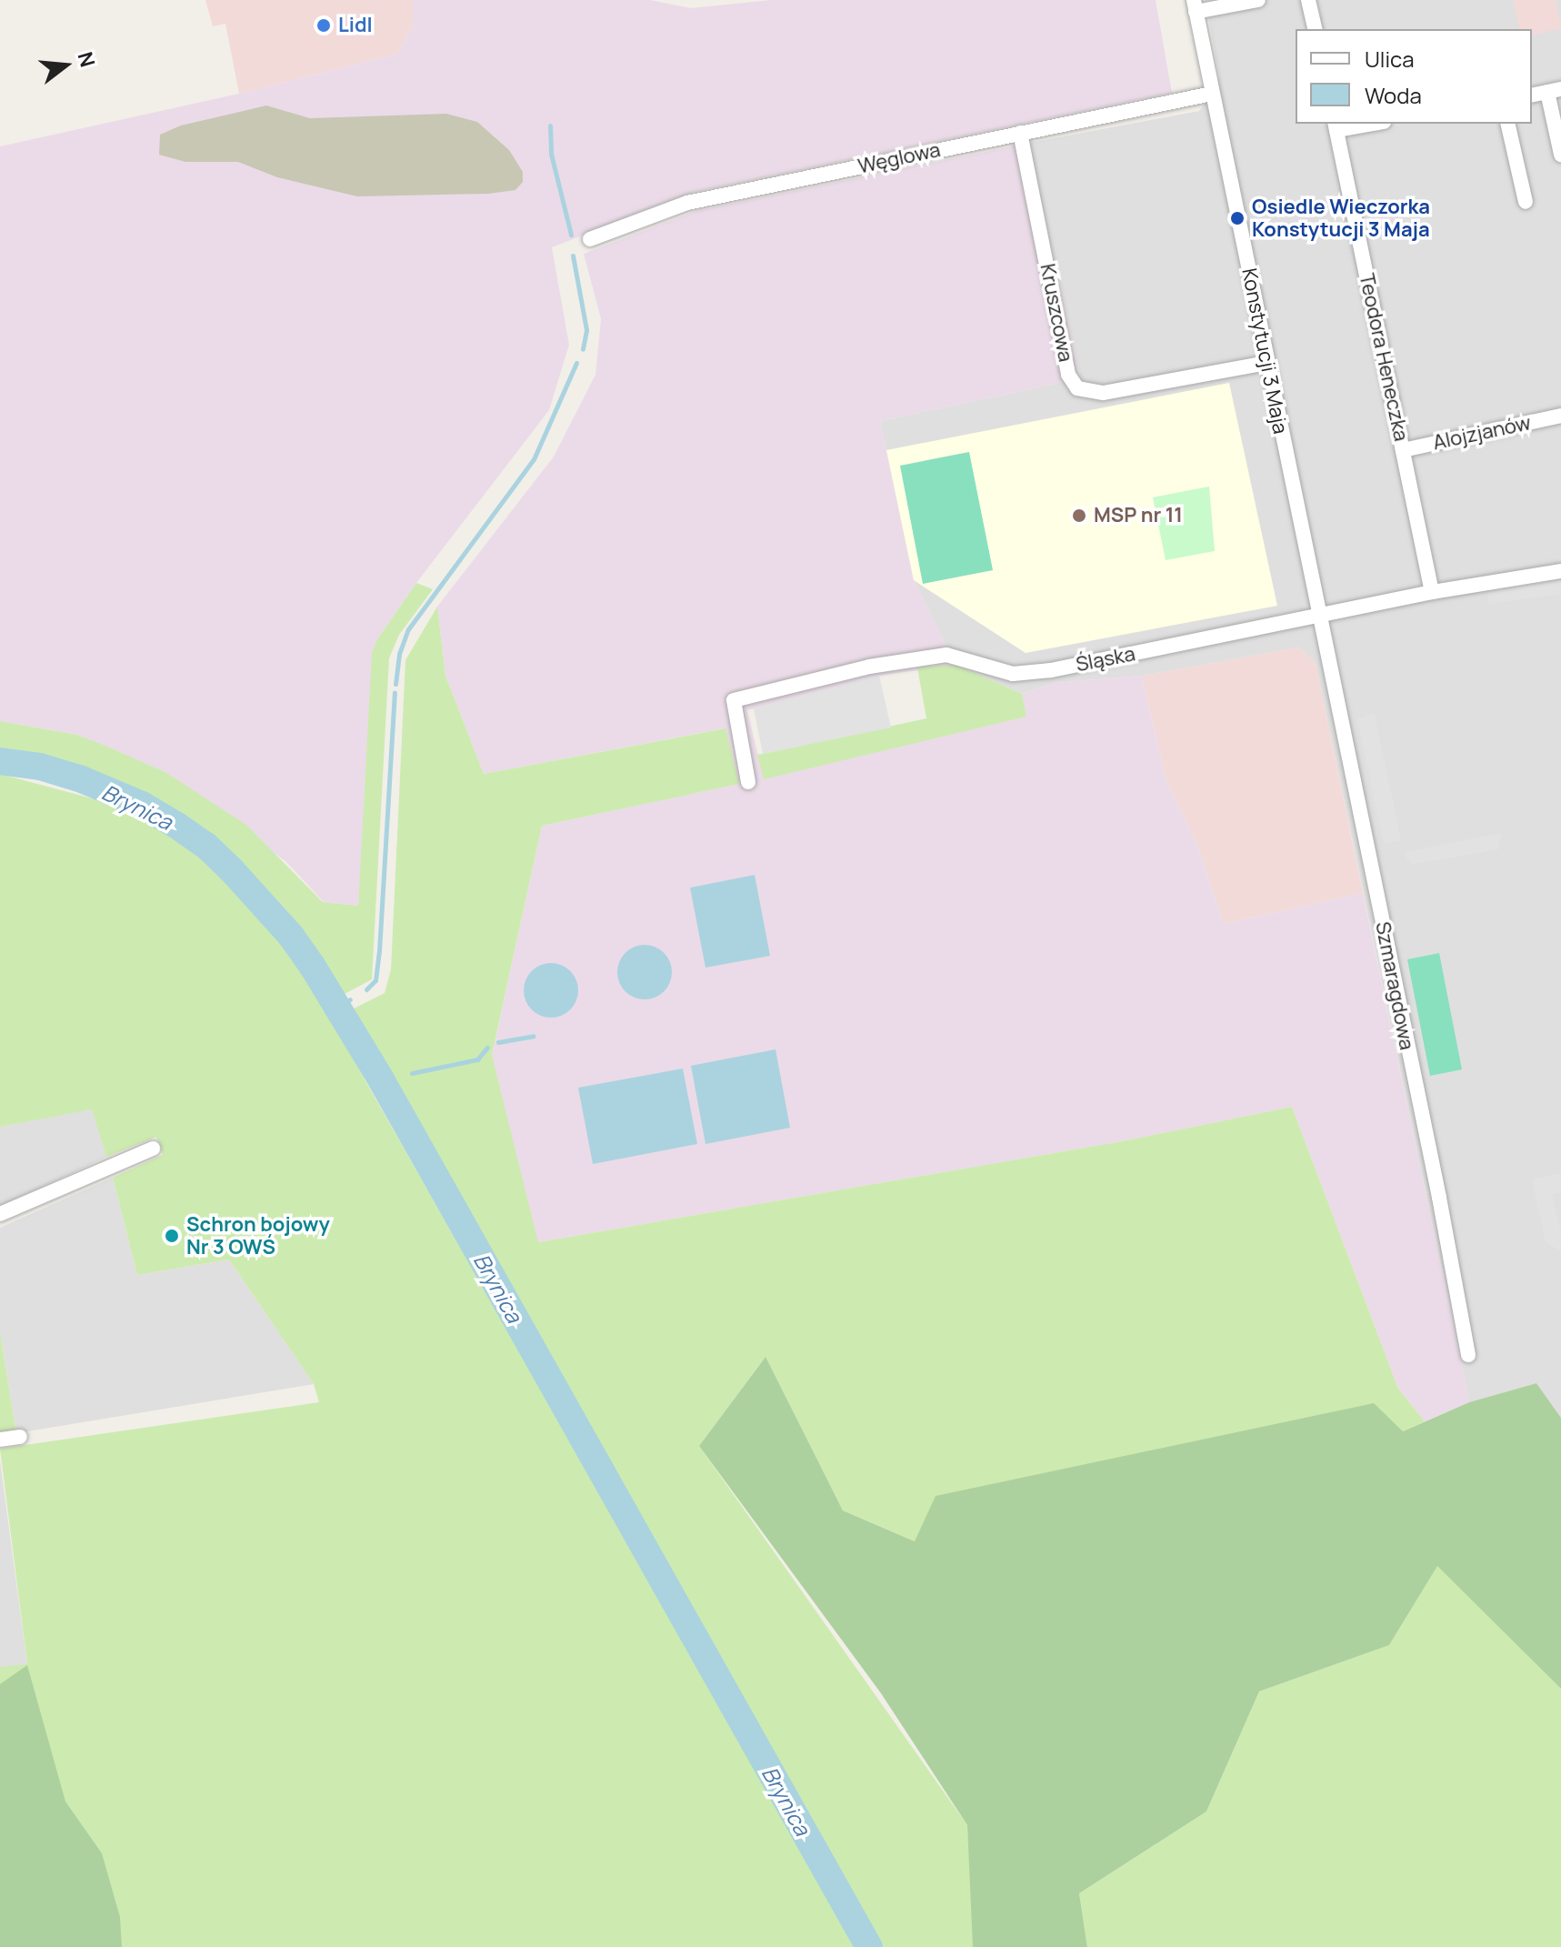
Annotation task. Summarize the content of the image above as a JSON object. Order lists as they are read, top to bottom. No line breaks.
{"streets":{"street":["Węglowa","Kruszcowa","Konstytucji 3 Maja","Teodora Heneczka","Alojzjanów","Śląska","Szmaragdowa"]},"crossings":[["Węglowa","Kruszcowa"],["Węglowa","Konstytucji 3 Maja"],["Kruszcowa","Konstytucji 3 Maja"],["Konstytucji 3 Maja","Śląska"],["Konstytucji 3 Maja","Szmaragdowa"],["Teodora Heneczka","Alojzjanów"],["Teodora Heneczka","Śląska"],["Śląska","Szmaragdowa"]],"water":["Brynica"],"places":["Lidl","Osiedle Wieczorka Konstytucji 3 Maja","MSP nr 11","Schron bojowy Nr 3 OWŚ"],"legend":["Ulica","Woda"],"north":"right"}
